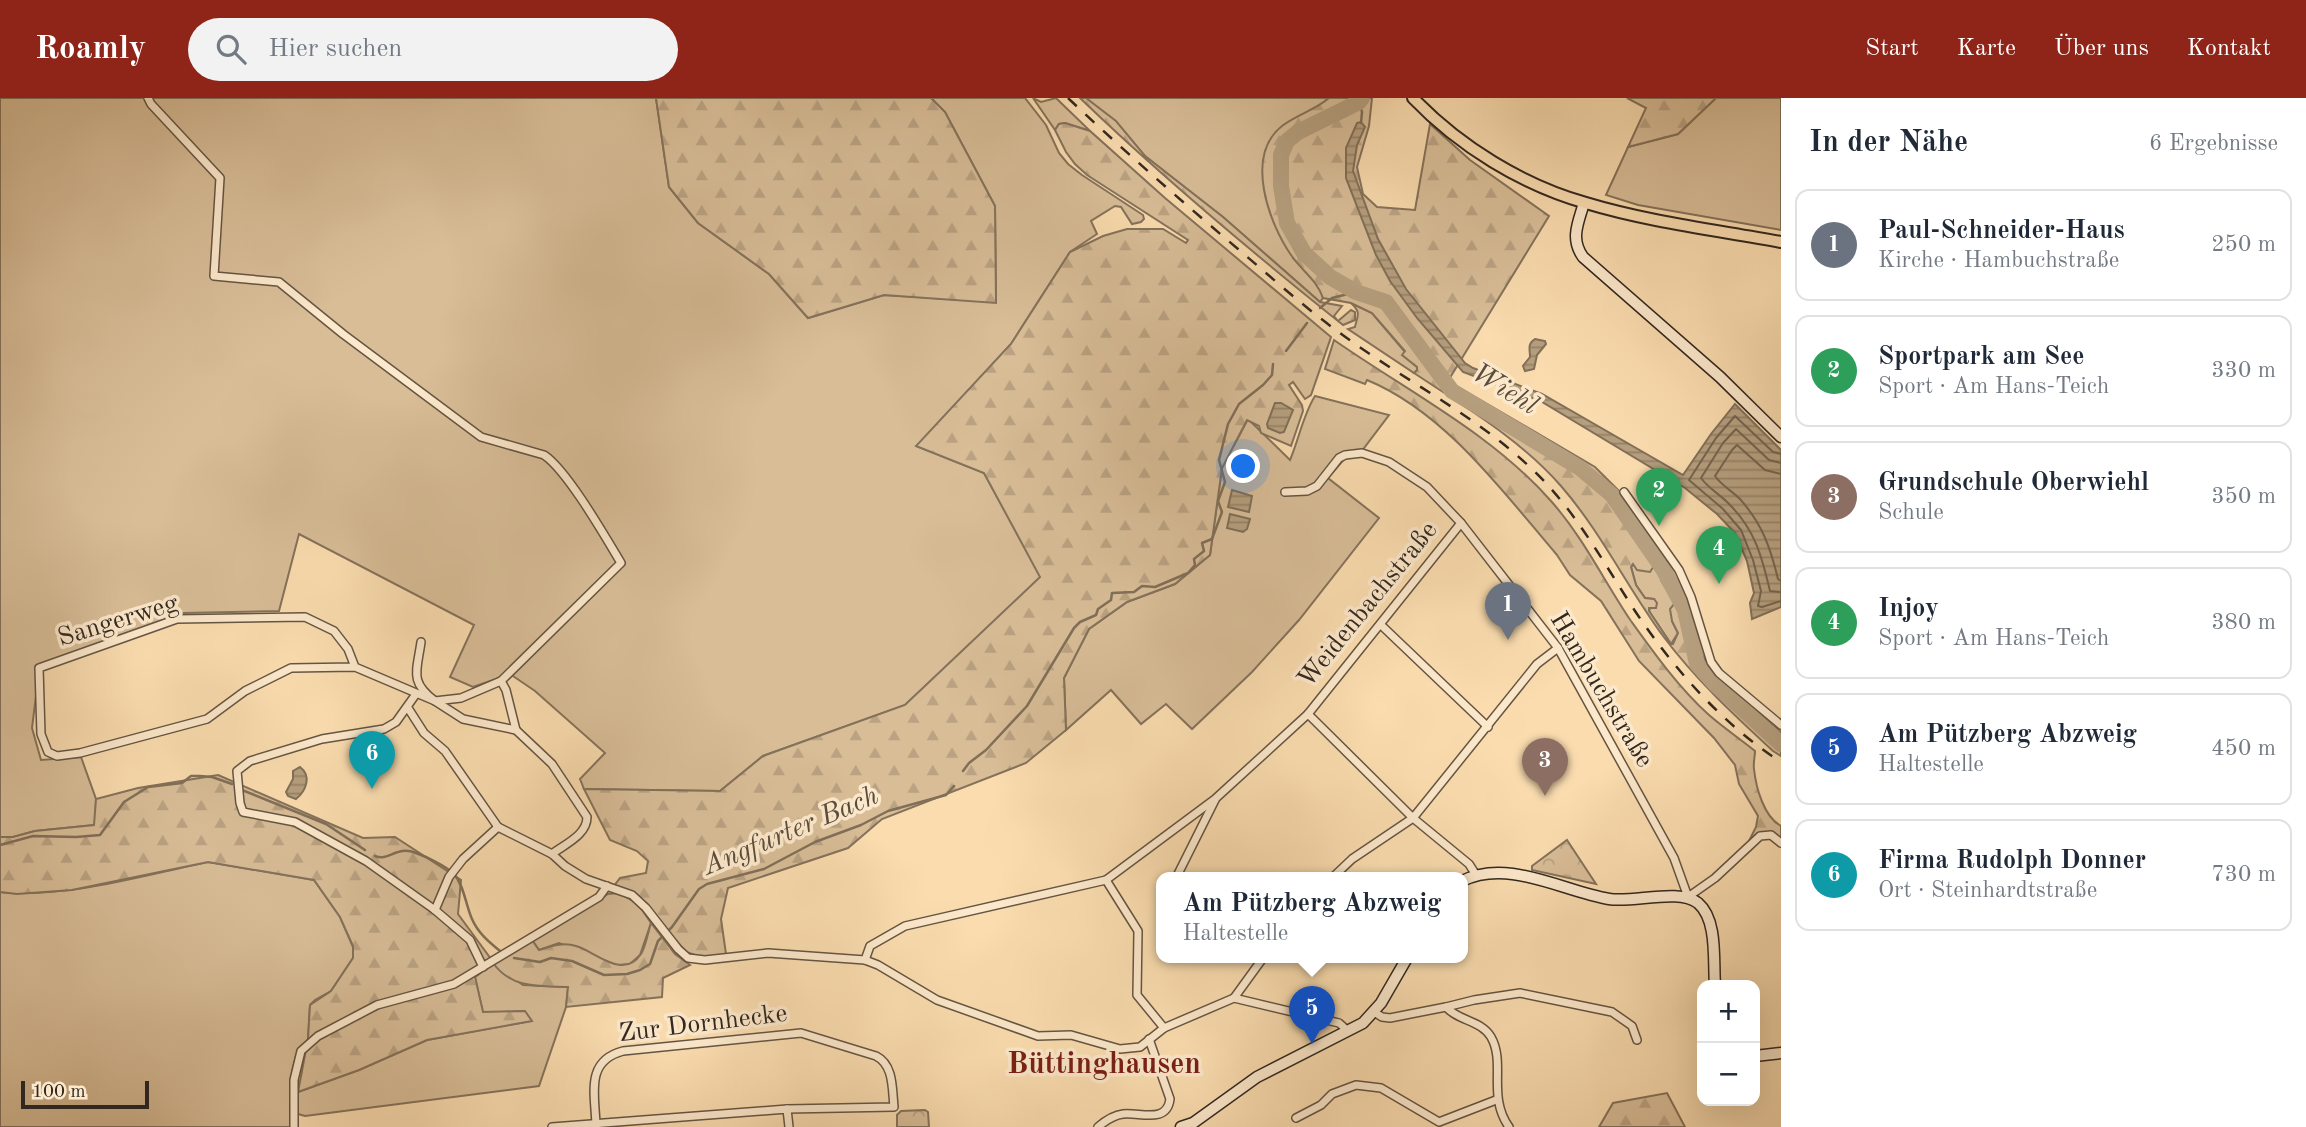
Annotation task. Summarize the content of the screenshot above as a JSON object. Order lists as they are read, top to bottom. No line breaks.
{"streets":{"street":["Weidenbachstraße","Sangerweg","Hambuchstraße","Zur Dornhecke"]},"crossings":[["Weidenbachstraße","Hambuchstraße"]],"districts":["Büttinghausen"],"water":["Wiehl","Angfurter Bach"],"scale_bar":"100 m","page":{"header":"Roamly","search":"Hier suchen","nav":["Start","Karte","Über uns","Kontakt"],"heading":["In der Nähe","6 Ergebnisse"],"list":[{"mark":"1","name":"Paul-Schneider-Haus","note":"Kirche · Hambuchstraße","value":"250 m"},{"mark":"2","name":"Sportpark am See","note":"Sport · Am Hans-Teich","value":"330 m"},{"mark":"3","name":"Grundschule Oberwiehl","note":"Schule","value":"350 m"},{"mark":"4","name":"Injoy","note":"Sport · Am Hans-Teich","value":"380 m"},{"mark":"5","name":"Am Pützberg Abzweig","note":"Haltestelle","value":"450 m"},{"mark":"6","name":"Firma Rudolph Donner","note":"Ort · Steinhardtstraße","value":"730 m"}],"pins":["2","4","1","6","3","5"],"popup":["Am Pützberg Abzweig","Haltestelle"],"map_buttons":["+","−"],"scale":"100 m"}}
